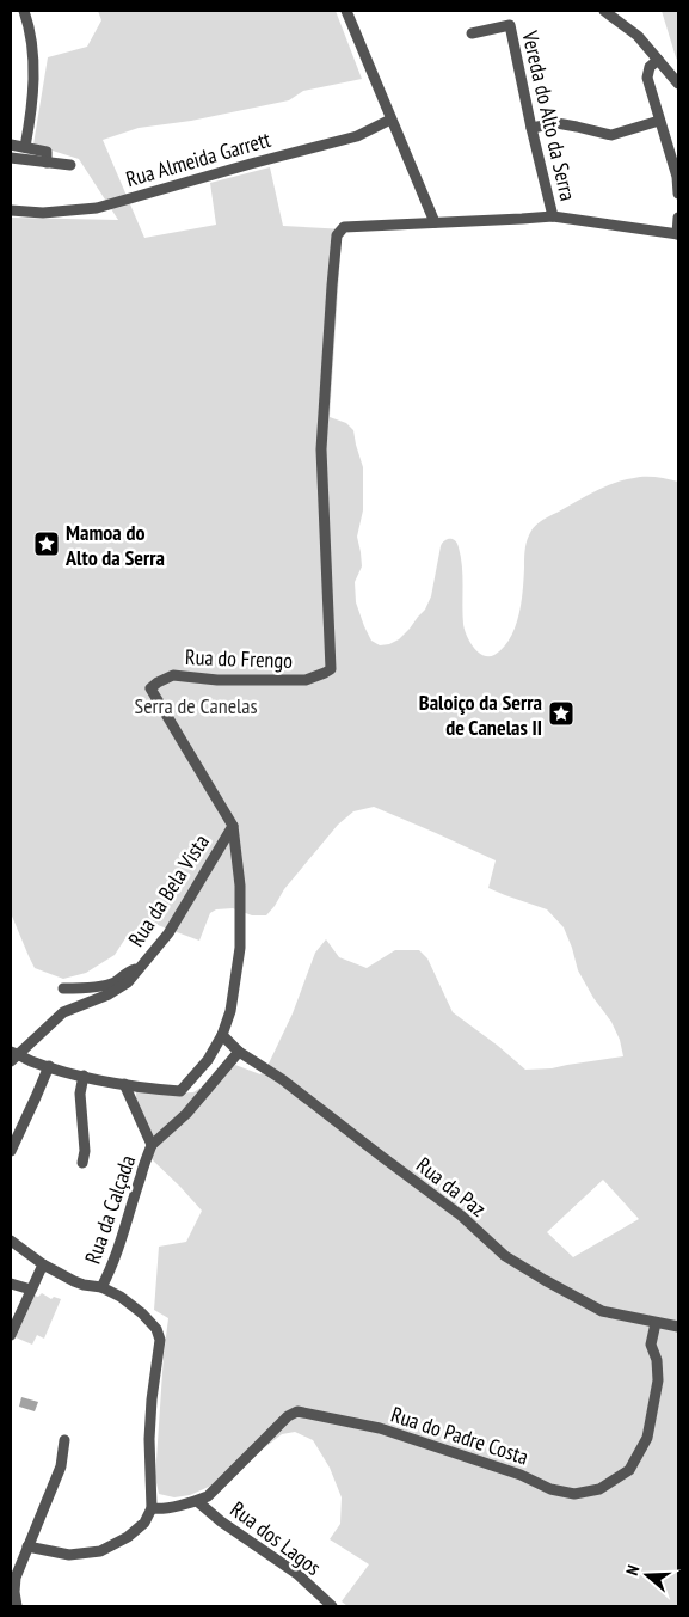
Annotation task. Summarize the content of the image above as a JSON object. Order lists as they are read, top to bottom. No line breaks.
{"streets":{"street":["Vereda do Alto da Serra","Rua Almeida Garrett","Rua do Frengo","Rua da Bela Vista","Rua da Paz","Rua da Calçada","Rua do Padre Costa","Rua dos Lagos"]},"crossings":[["Rua do Frengo","Rua da Bela Vista"],["Rua do Frengo","Rua da Paz"],["Rua do Frengo","Rua da Calçada"],["Rua da Paz","Rua do Padre Costa"],["Rua do Padre Costa","Rua dos Lagos"]],"parks":["Serra de Canelas"],"places":{"place":["Mamoa do Alto da Serra","Baloiço da Serra de Canelas II"]},"north":"left"}
